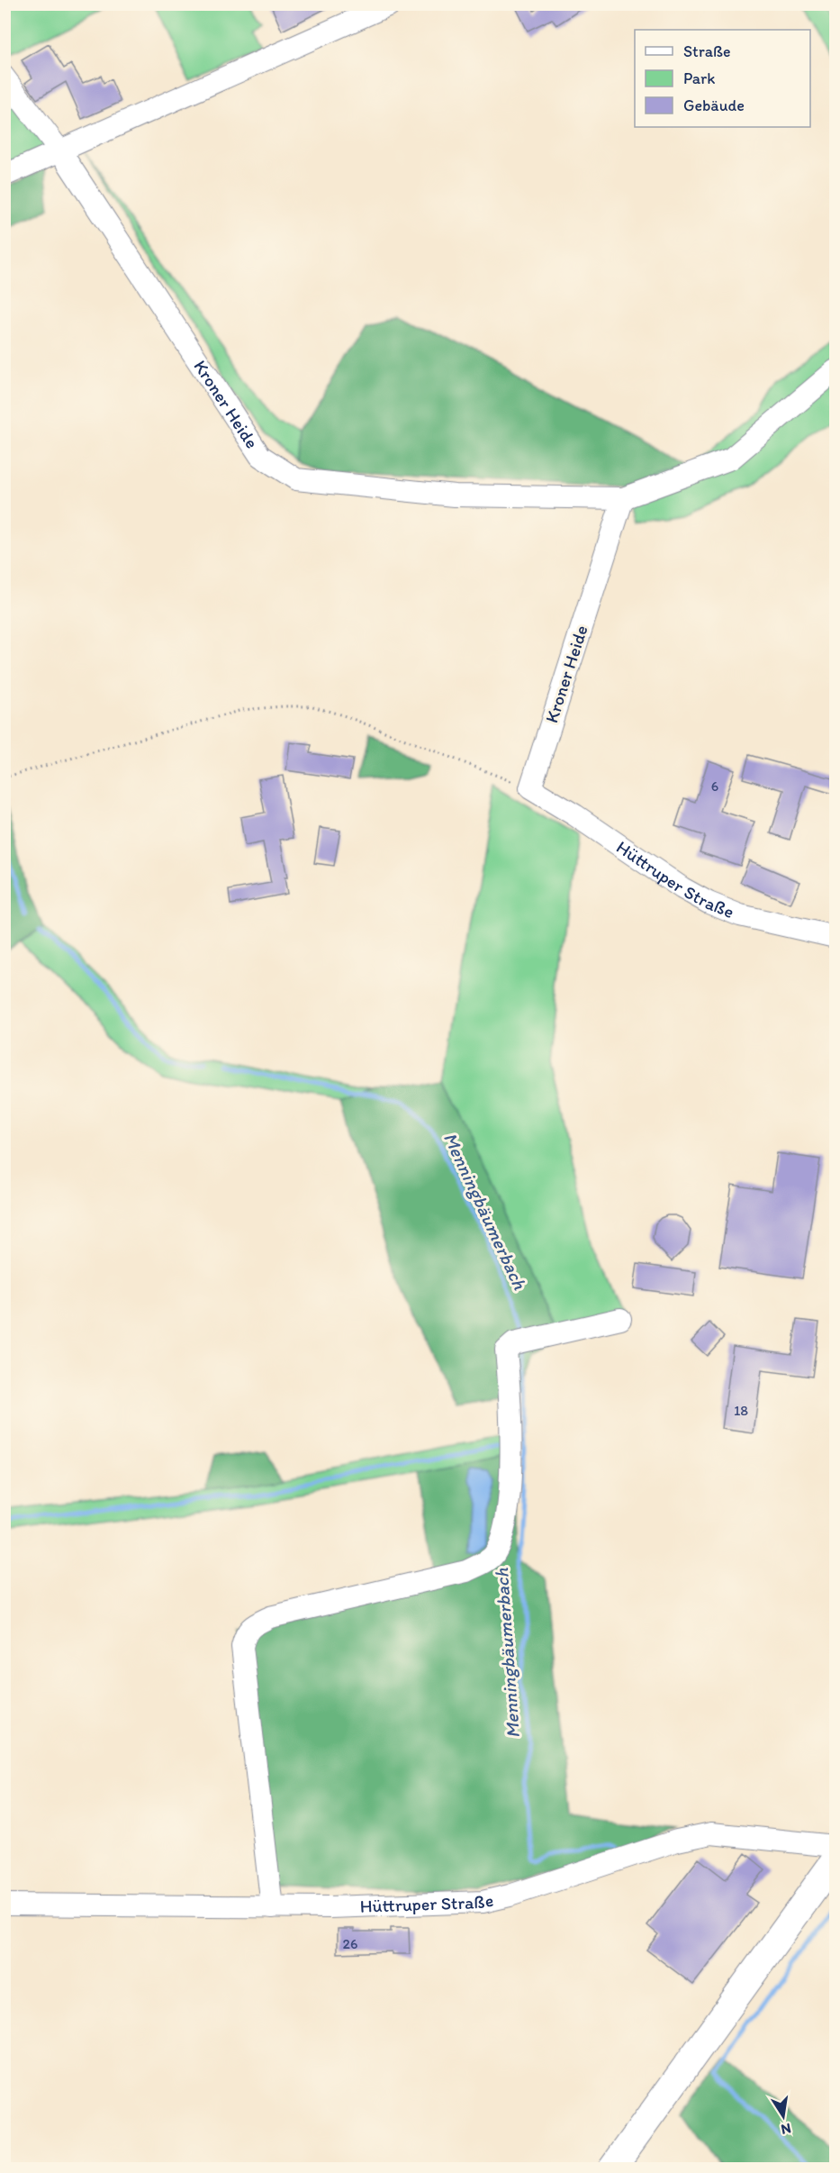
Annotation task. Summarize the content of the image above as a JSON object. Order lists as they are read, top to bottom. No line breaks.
{"streets":{"street":["Kroner Heide","Hüttruper Straße"]},"crossings":[["Kroner Heide","Hüttruper Straße"]],"water":["Menningbäumerbach"],"house_numbers":["6","18","26"],"legend":["Straße","Park","Gebäude"],"north":"bottom"}
